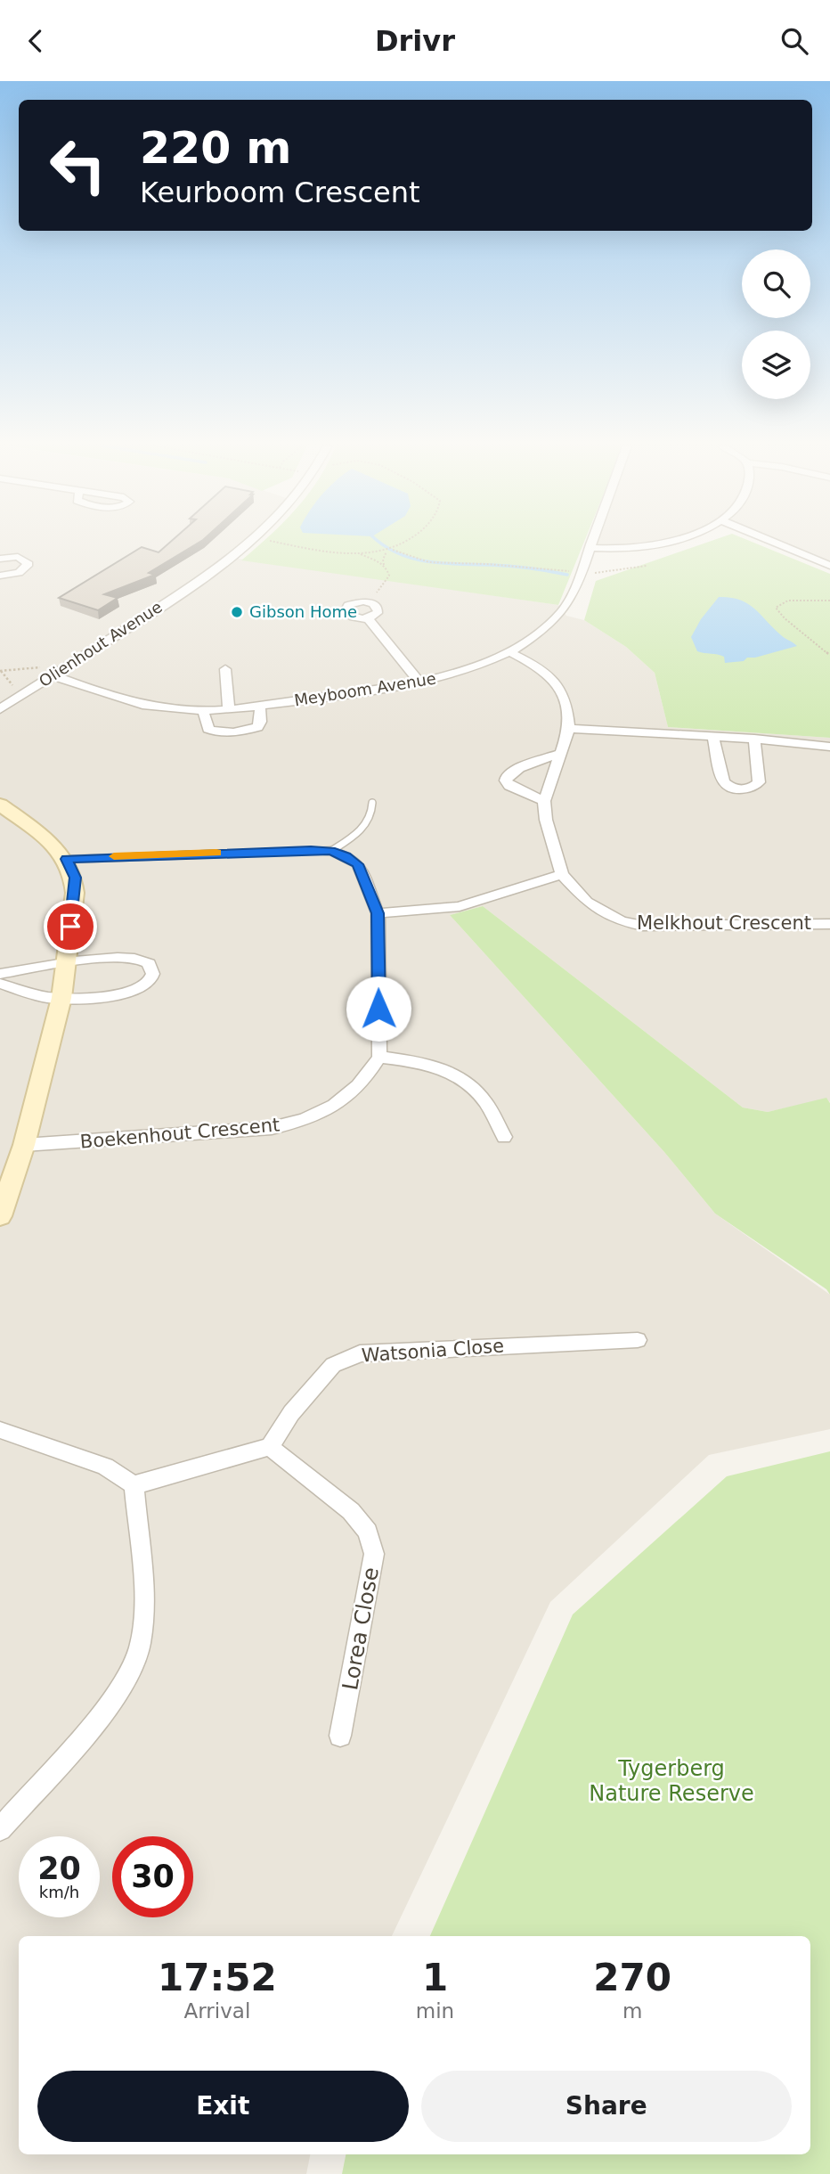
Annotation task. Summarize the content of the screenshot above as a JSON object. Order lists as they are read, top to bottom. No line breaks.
{"streets":{"street":["Olienhout Avenue","Meyboom Avenue","Melkhout Crescent","Boekenhout Crescent","Watsonia Close","Lorea Close"]},"crossings":[["Olienhout Avenue","Meyboom Avenue"],["Meyboom Avenue","Melkhout Crescent"],["Watsonia Close","Lorea Close"]],"parks":["Tygerberg Nature Reserve"],"places":["Gibson Home"],"page":{"header":"Drivr","turn":["220 m","Keurboom Crescent"],"speed":"20 km/h","limit":"30","eta":["17:52","Arrival","1","min","270","m"],"buttons":["Exit","Share"]}}
